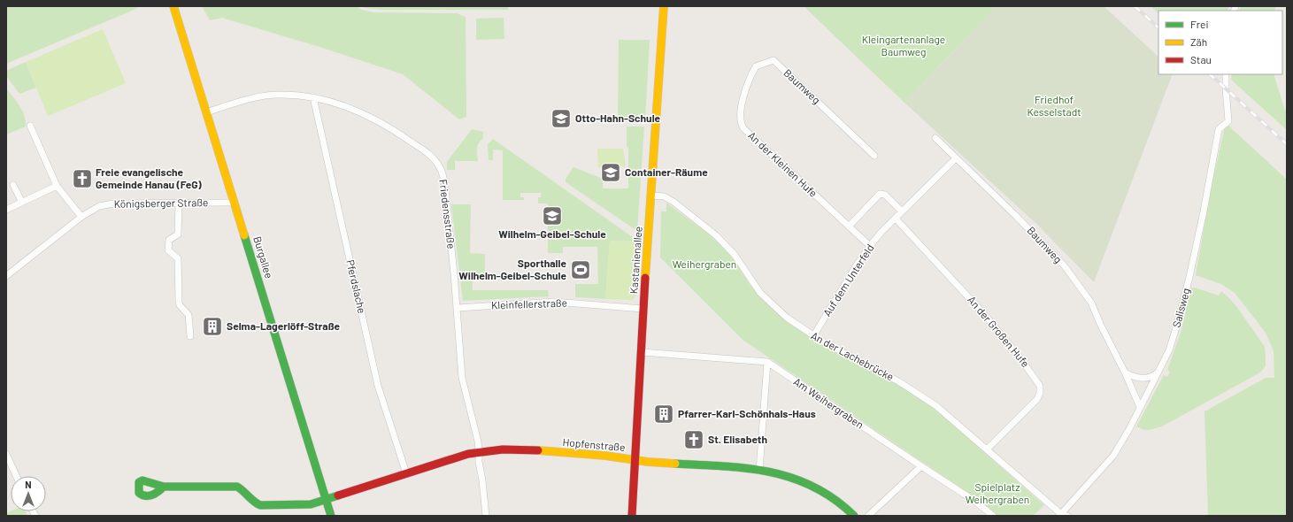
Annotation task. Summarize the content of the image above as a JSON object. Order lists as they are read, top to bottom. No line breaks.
{"streets":{"street":["Baumweg","An der Kleinen Hufe","Königsberger Straße","Friedensstraße","Burgallee","Kastanienallee","Auf dem Unterfeld","Pferdslache","Kleinfellerstraße","Salisweg","An der Großen Hufe","An der Lachebrücke","Am Weihergraben","Hopfenstraße"]},"crossings":[["Baumweg","An der Kleinen Hufe"],["Baumweg","Auf dem Unterfeld"],["Baumweg","Salisweg"],["An der Kleinen Hufe","Auf dem Unterfeld"],["Königsberger Straße","Burgallee"],["Friedensstraße","Burgallee"],["Friedensstraße","Pferdslache"],["Friedensstraße","Kleinfellerstraße"],["Friedensstraße","Hopfenstraße"],["Burgallee","Hopfenstraße"],["Kastanienallee","Kleinfellerstraße"],["Kastanienallee","An der Lachebrücke"],["Kastanienallee","Am Weihergraben"],["Kastanienallee","Hopfenstraße"],["Auf dem Unterfeld","An der Großen Hufe"],["Auf dem Unterfeld","An der Lachebrücke"],["Pferdslache","Hopfenstraße"],["Salisweg","An der Lachebrücke"],["An der Großen Hufe","An der Lachebrücke"]],"parks":["Kleingartenanlage Baumweg","Friedhof Kesselstadt","Weihergraben","Spielplatz Weihergraben"],"places":{"school or university":["Otto-Hahn-Schule","Container-Räume","Wilhelm-Geibel-Schule"],"church":["Freie evangelische Gemeinde Hanau (FeG)","St. Elisabeth"],"sports":["Sporthalle Wilhelm-Geibel-Schule"],"building":["Selma-Lagerlöff-Straße","Pfarrer-Karl-Schönhals-Haus"]},"legend":["Frei","Zäh","Stau"],"north":"top"}
